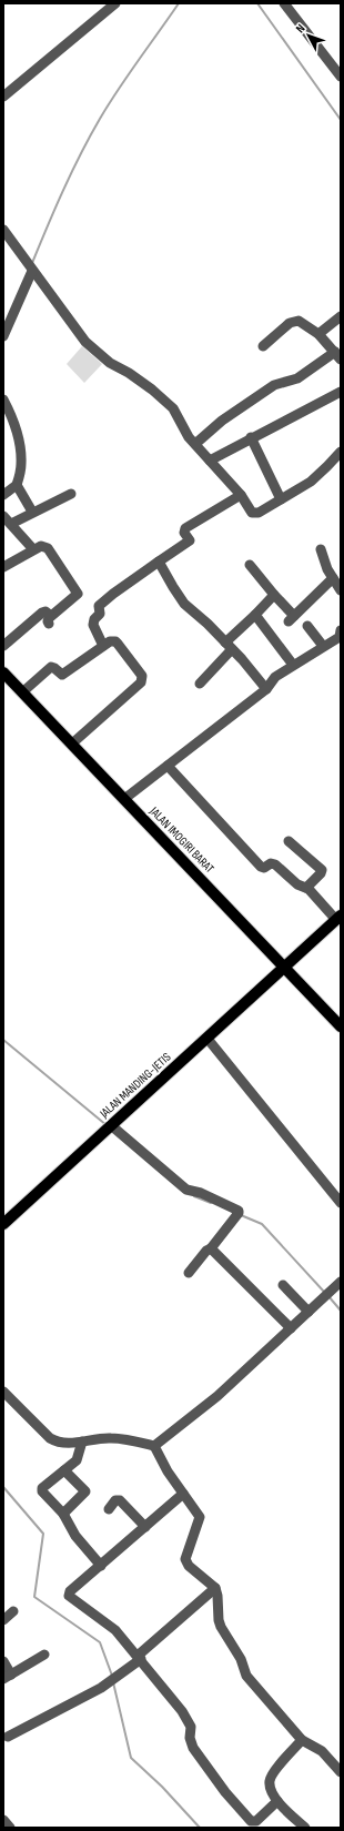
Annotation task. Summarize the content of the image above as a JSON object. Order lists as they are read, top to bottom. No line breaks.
{"streets":{"main road":["JALAN IMOGIRI BARAT","JALAN MANDING-JETIS"]},"crossings":[["JALAN IMOGIRI BARAT","JALAN MANDING-JETIS"]],"north":"top left"}
